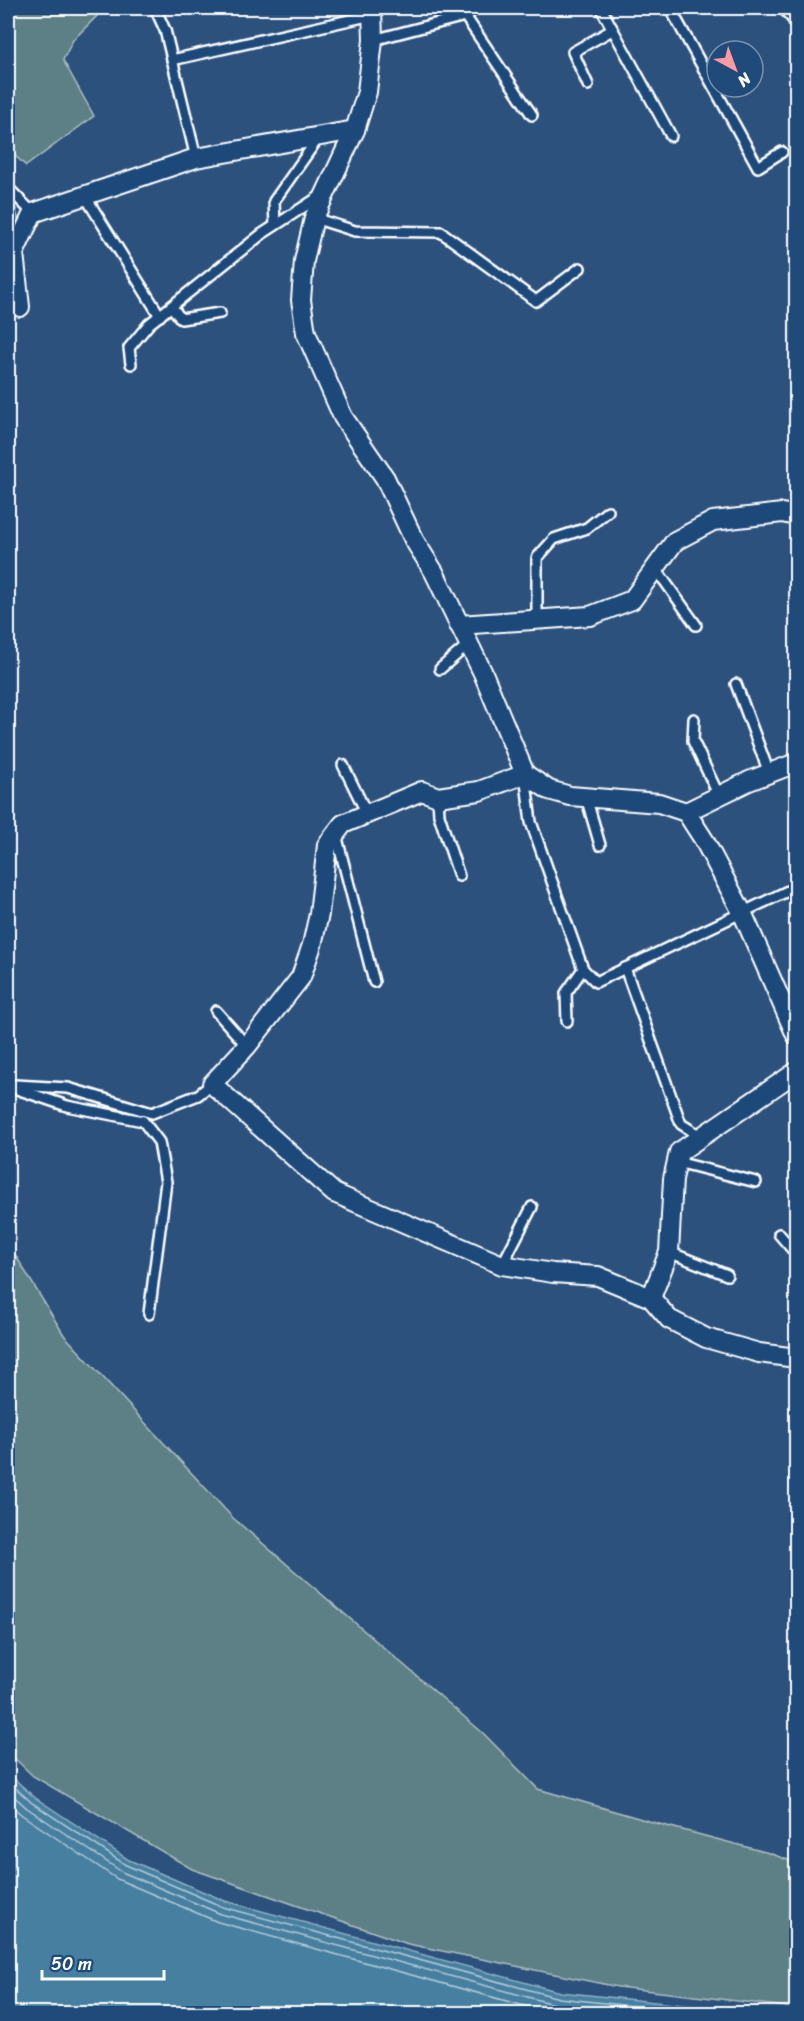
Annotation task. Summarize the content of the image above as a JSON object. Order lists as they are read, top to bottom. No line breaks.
{"scale_bar":"50 m","north":"bottom right"}
